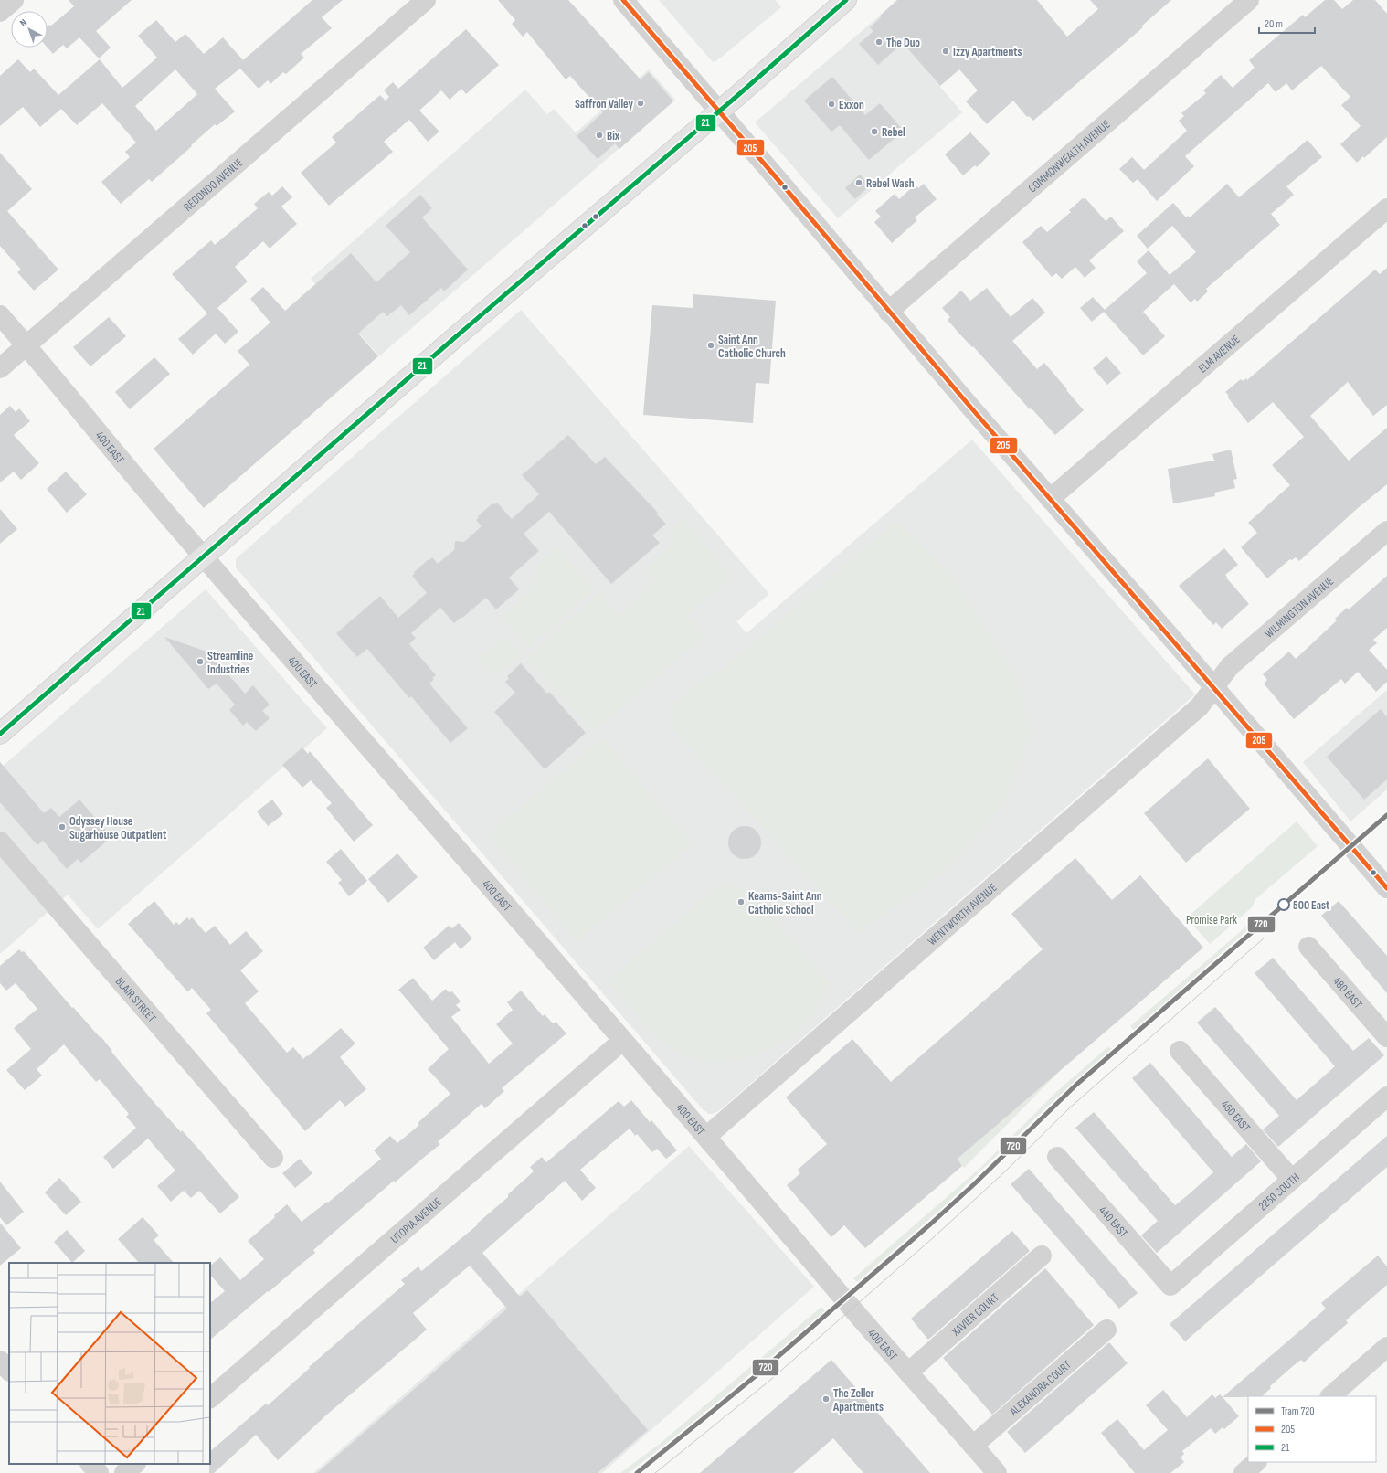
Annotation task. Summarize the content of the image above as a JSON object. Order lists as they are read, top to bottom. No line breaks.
{"streets":{"street":["COMMONWEALTH AVENUE","REDONDO AVENUE","ELM AVENUE","400 EAST","WILMINGTON AVENUE","WENTWORTH AVENUE","480 EAST","BLAIR STREET","460 EAST","2250 SOUTH","UTOPIA AVENUE","440 EAST","XAVIER COURT","ALEXANDRA COURT"]},"crossings":[["REDONDO AVENUE","400 EAST"],["400 EAST","WENTWORTH AVENUE"],["400 EAST","UTOPIA AVENUE"],["400 EAST","XAVIER COURT"],["400 EAST","ALEXANDRA COURT"],["WILMINGTON AVENUE","WENTWORTH AVENUE"],["460 EAST","2250 SOUTH"],["2250 SOUTH","440 EAST"]],"parks":["Promise Park"],"places":["The Duo","Izzy Apartments","Saffron Valley","Exxon","Rebel","Bix","Rebel Wash","Saint Ann Catholic Church","Streamline Industries","Odyssey House Sugarhouse Outpatient","Kearns-Saint Ann Catholic School","500 East","The Zeller Apartments"],"lines":["transit line 205","transit line 21","tram line 720"],"legend":["Tram 720","205","21"],"scale_bar":"20 m","north":"top left"}
